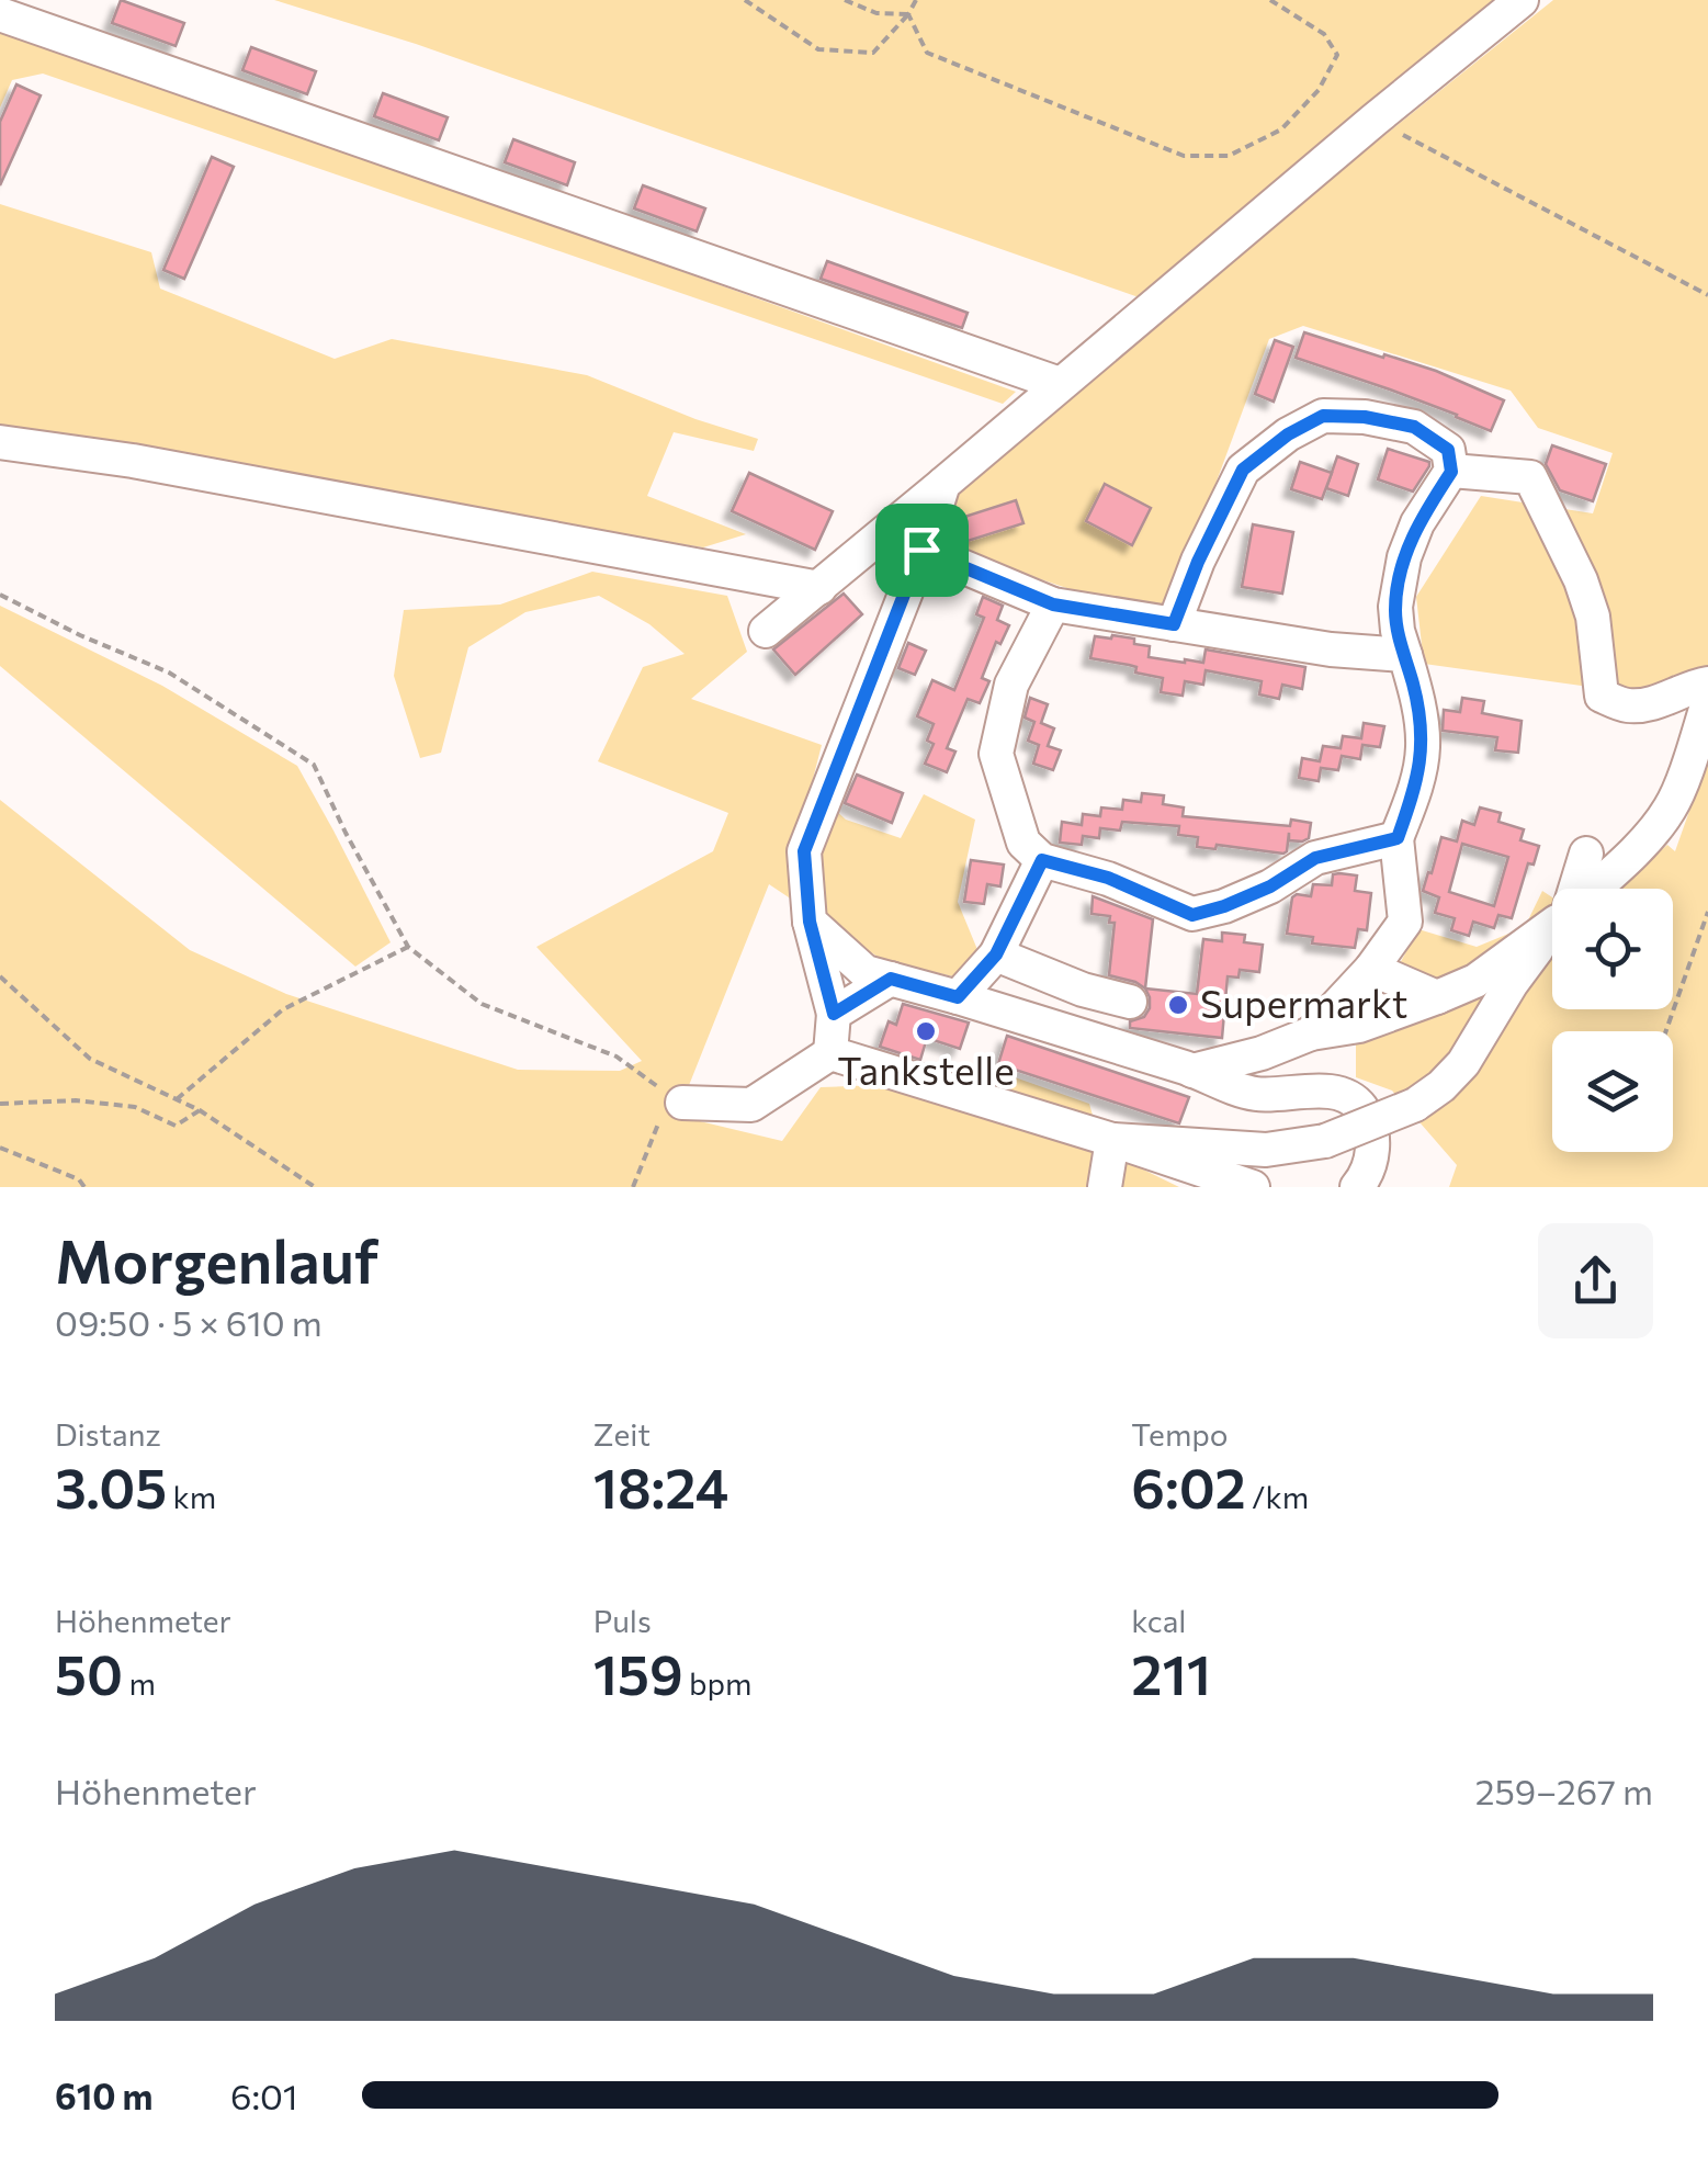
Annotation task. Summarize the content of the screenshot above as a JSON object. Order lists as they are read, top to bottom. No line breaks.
{"places":["Supermarkt","Tankstelle"],"page":{"heading":["Morgenlauf","09:50 · 5 × 610 m"],"stats":[["Distanz","3.05 km"],["Zeit","18:24"],["Tempo","6:02 /km"],["Höhenmeter","50 m"],["Puls","159 bpm"],["kcal","211"]],"chart":["Höhenmeter","259–267 m"],"list":[{"name":"610 m","note":"6:01"}]}}
